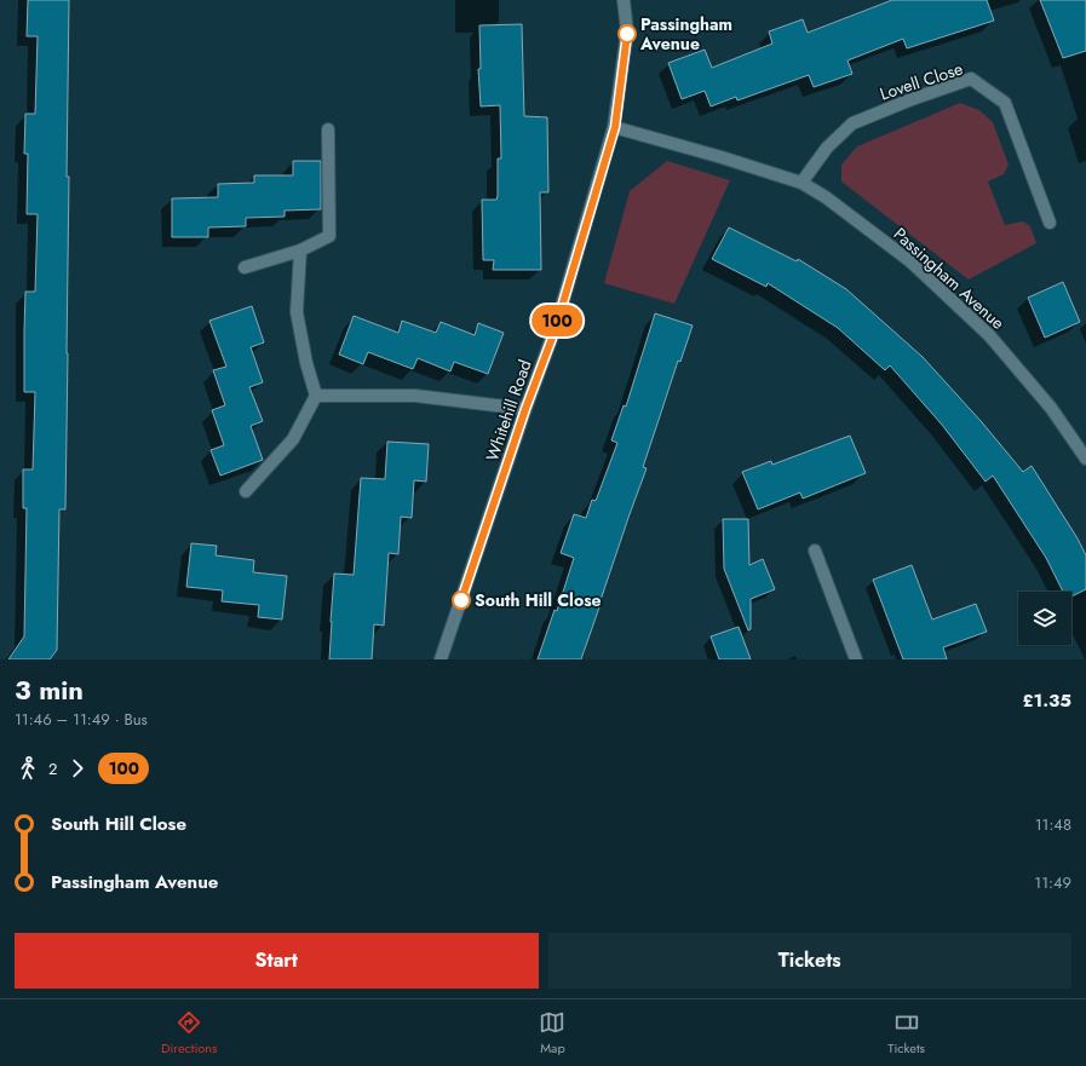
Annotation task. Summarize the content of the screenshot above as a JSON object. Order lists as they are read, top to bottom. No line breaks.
{"streets":{"street":["Lovell Close","Passingham Avenue","Whitehill Road"]},"crossings":[["Lovell Close","Passingham Avenue"],["Passingham Avenue","Whitehill Road"]],"places":["Passingham Avenue","South Hill Close"],"lines":["bus line 100"],"page":{"on_map":"100","heading":["3 min","11:46 – 11:49 · Bus","£1.35"],"legs":["2","100"],"list":[{"name":"South Hill Close","value":"11:48"},{"name":"Passingham Avenue","value":"11:49"}],"buttons":["Start","Tickets"],"tabs":["Directions","Map","Tickets"]}}
